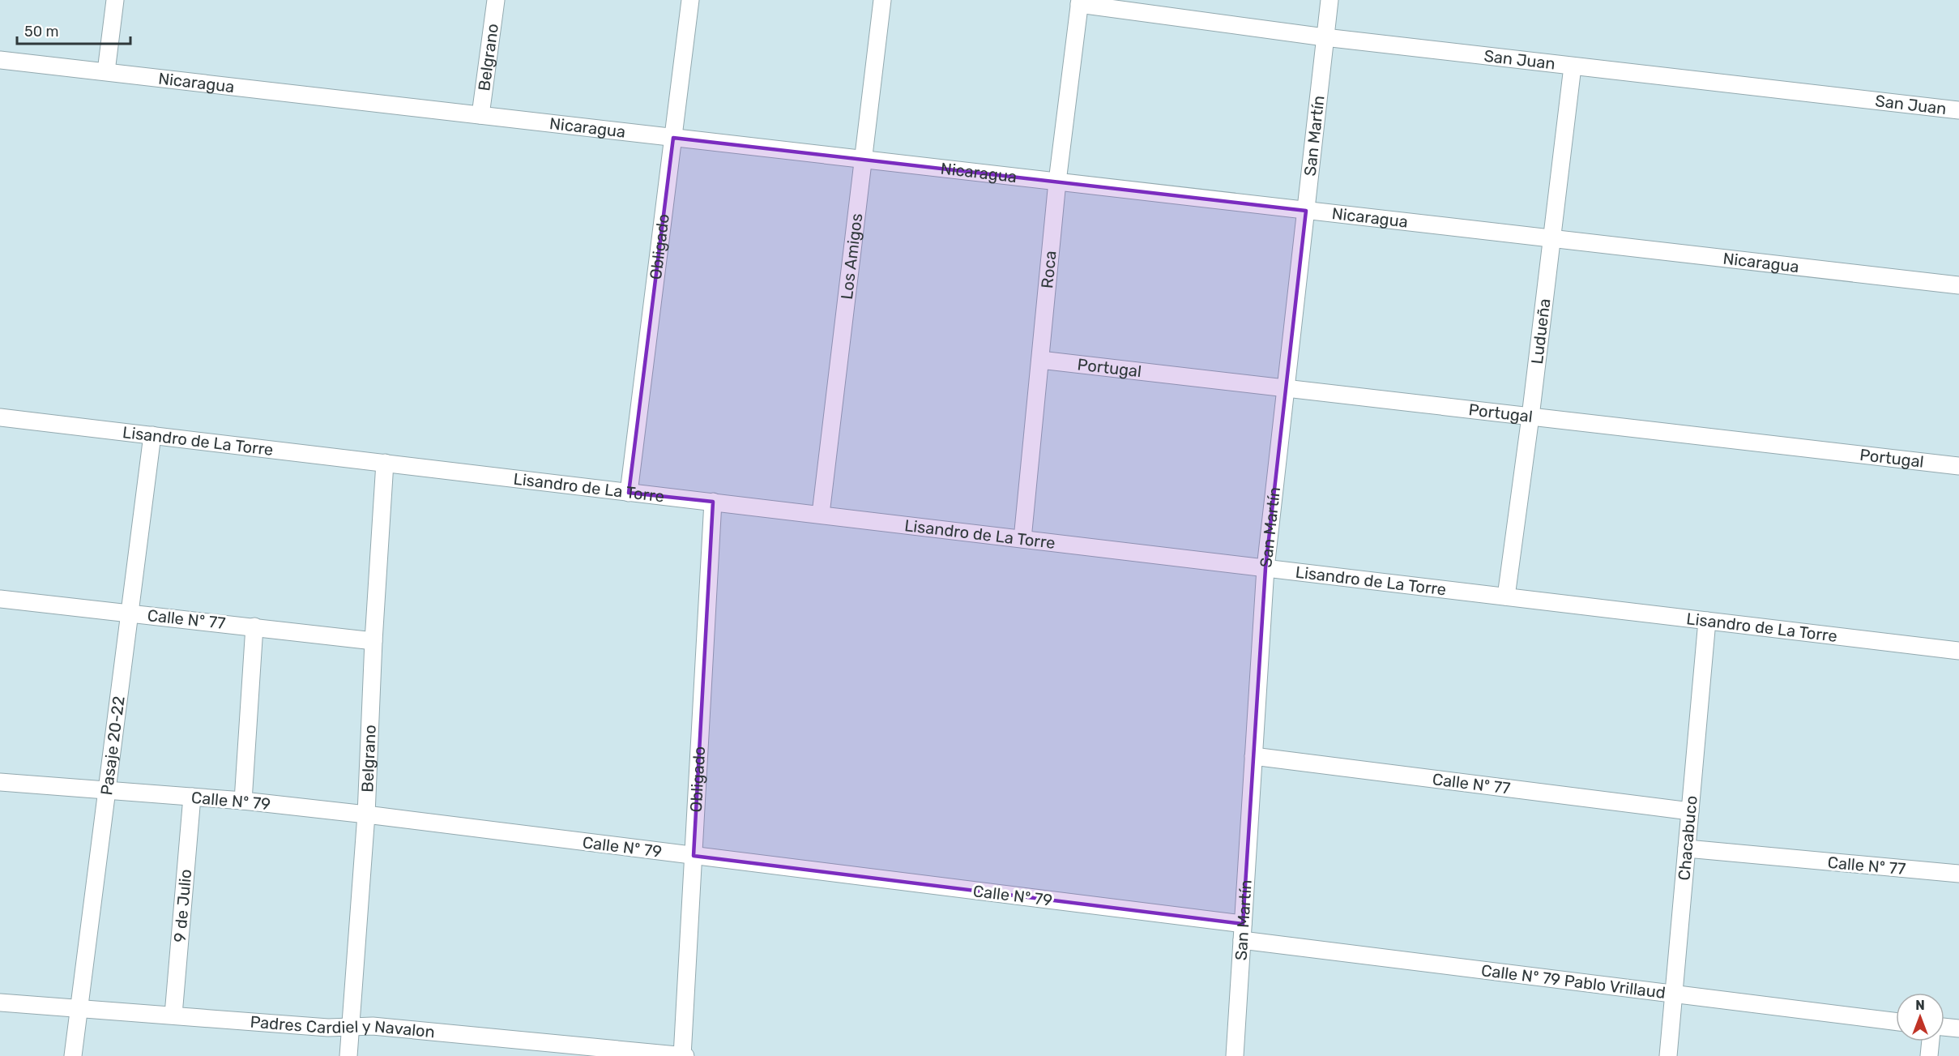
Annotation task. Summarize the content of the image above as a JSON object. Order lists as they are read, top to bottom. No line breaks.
{"streets":{"street":["Belgrano","San Juan","Nicaragua","San Martín","Obligado","Los Amigos","Roca","Ludueña","Portugal","Lisandro de La Torre","Calle Nº 77","Pasaje 20-22","Calle Nº 79","Chacabuco","9 de Julio","Calle Nº 79 Pablo Vrillaud","Padres Cardiel y Navalon"]},"crossings":[["Belgrano","Nicaragua"],["Belgrano","Lisandro de La Torre"],["Belgrano","Calle Nº 77"],["Belgrano","Calle Nº 79"],["Belgrano","Padres Cardiel y Navalon"],["San Juan","San Martín"],["San Juan","Roca"],["San Juan","Ludueña"],["Nicaragua","San Martín"],["Nicaragua","Obligado"],["Nicaragua","Los Amigos"],["Nicaragua","Roca"],["Nicaragua","Ludueña"],["San Martín","Portugal"],["San Martín","Lisandro de La Torre"],["San Martín","Calle Nº 77"],["San Martín","Calle Nº 79"],["San Martín","Calle Nº 79 Pablo Vrillaud"],["Obligado","Lisandro de La Torre"],["Obligado","Calle Nº 79"],["Obligado","Padres Cardiel y Navalon"],["Los Amigos","Lisandro de La Torre"],["Roca","Portugal"],["Roca","Lisandro de La Torre"],["Ludueña","Portugal"],["Ludueña","Lisandro de La Torre"],["Lisandro de La Torre","Pasaje 20-22"],["Lisandro de La Torre","Chacabuco"],["Calle Nº 77","Pasaje 20-22"],["Calle Nº 77","Chacabuco"],["Pasaje 20-22","Calle Nº 79"],["Pasaje 20-22","Padres Cardiel y Navalon"],["Calle Nº 79","9 de Julio"],["Calle Nº 79","Calle Nº 79 Pablo Vrillaud"],["Chacabuco","Calle Nº 79 Pablo Vrillaud"],["9 de Julio","Padres Cardiel y Navalon"]],"scale_bar":"50 m","north":"top"}
